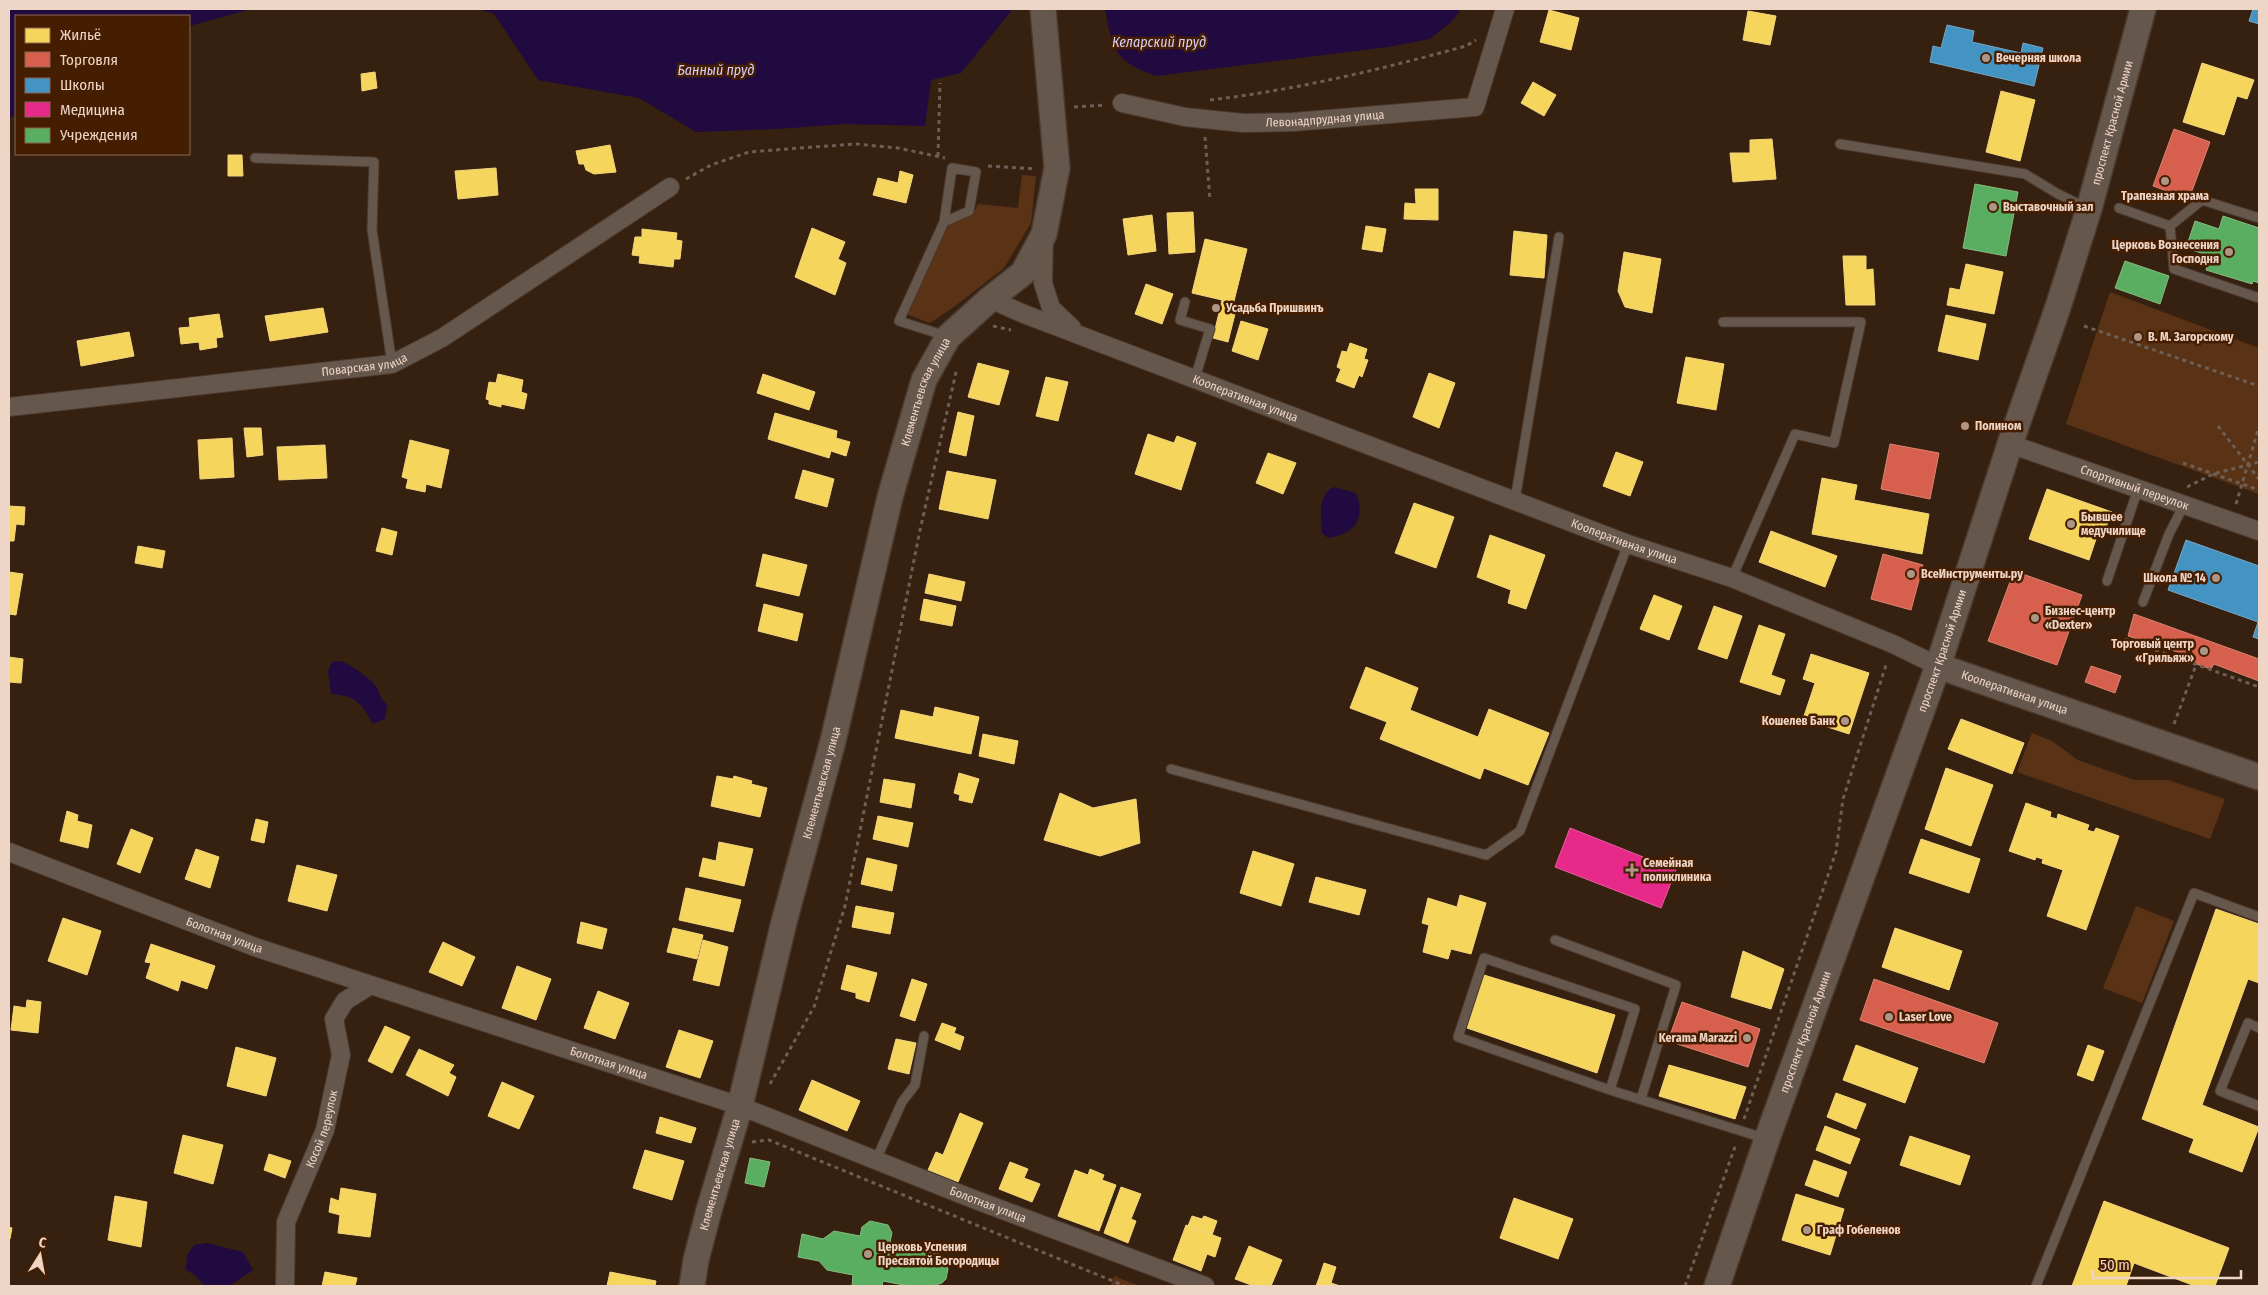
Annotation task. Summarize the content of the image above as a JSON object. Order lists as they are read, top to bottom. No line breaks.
{"streets":{"street":["Левонадпрудная улица","проспект Красной Армии","Поварская улица","Клементьевская улица","Кооперативная улица","Спортивный переулок","Болотная улица","Косой переулок"]},"crossings":[["проспект Красной Армии","Кооперативная улица"],["проспект Красной Армии","Спортивный переулок"],["Клементьевская улица","Кооперативная улица"],["Клементьевская улица","Болотная улица"],["Болотная улица","Косой переулок"]],"water":["Келарский пруд","Банный пруд"],"places":{"other":["Вечерняя школа","Трапезная храма","Выставочный зал","Церковь Вознесения Господня","Усадьба Пришвинъ","В. М. Загорскому","Полином","Бывшее медучилище","ВсеИнструменты.ру","Школа № 14","Бизнес-центр «Dexter»","Торговый центр «Грильяж»","Кошелев Банк","Laser Love","Kerama Marazzi","Граф Гобеленов","Церковь Успения Пресвятой Богородицы"],"health":["Семейная поликлиника"]},"legend":["Жильё","Торговля","Школы","Медицина","Учреждения"],"scale_bar":"50 m","north":"top"}
